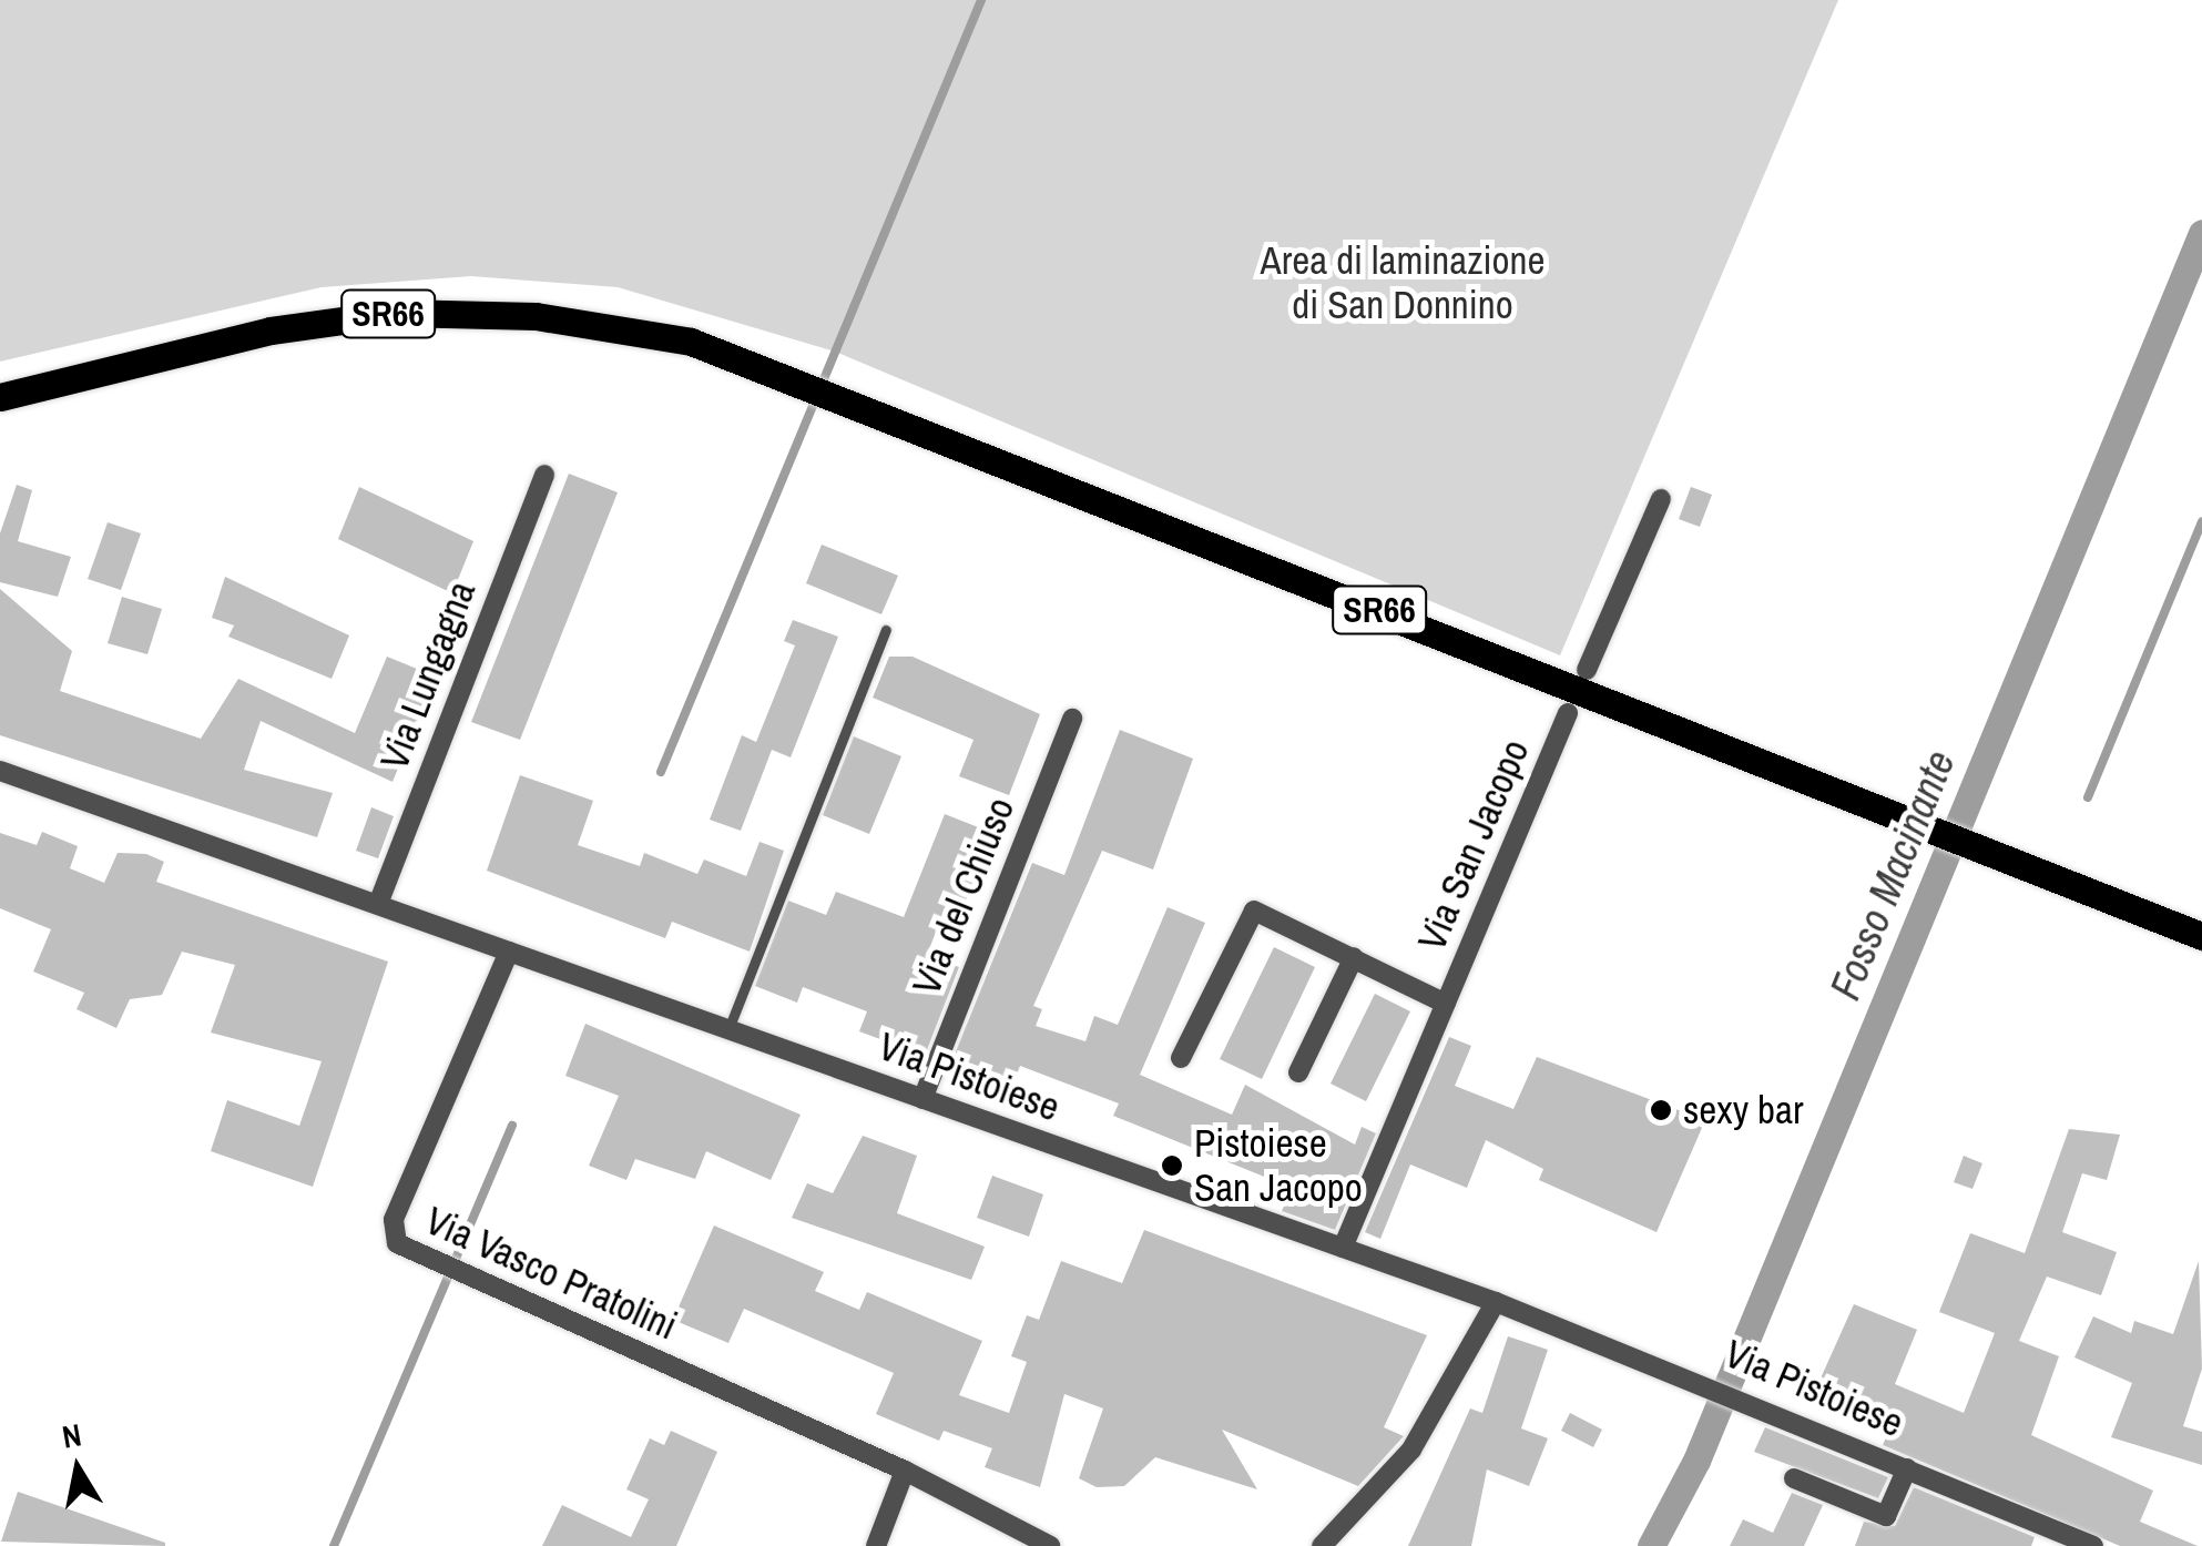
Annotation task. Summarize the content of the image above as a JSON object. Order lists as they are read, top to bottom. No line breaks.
{"streets":{"main road":["SR66"],"street":["Via Lungagna","Via San Jacopo","Via del Chiuso","Via Pistoiese","Via Vasco Pratolini"]},"crossings":[["Via Lungagna","Via Pistoiese"],["Via San Jacopo","Via Pistoiese"],["Via del Chiuso","Via Pistoiese"],["Via Pistoiese","Via Vasco Pratolini"]],"water":["Fosso Macinante"],"parks":["Area di laminazione di San Donnino"],"places":["sexy bar","Pistoiese San Jacopo"],"north":"top"}
